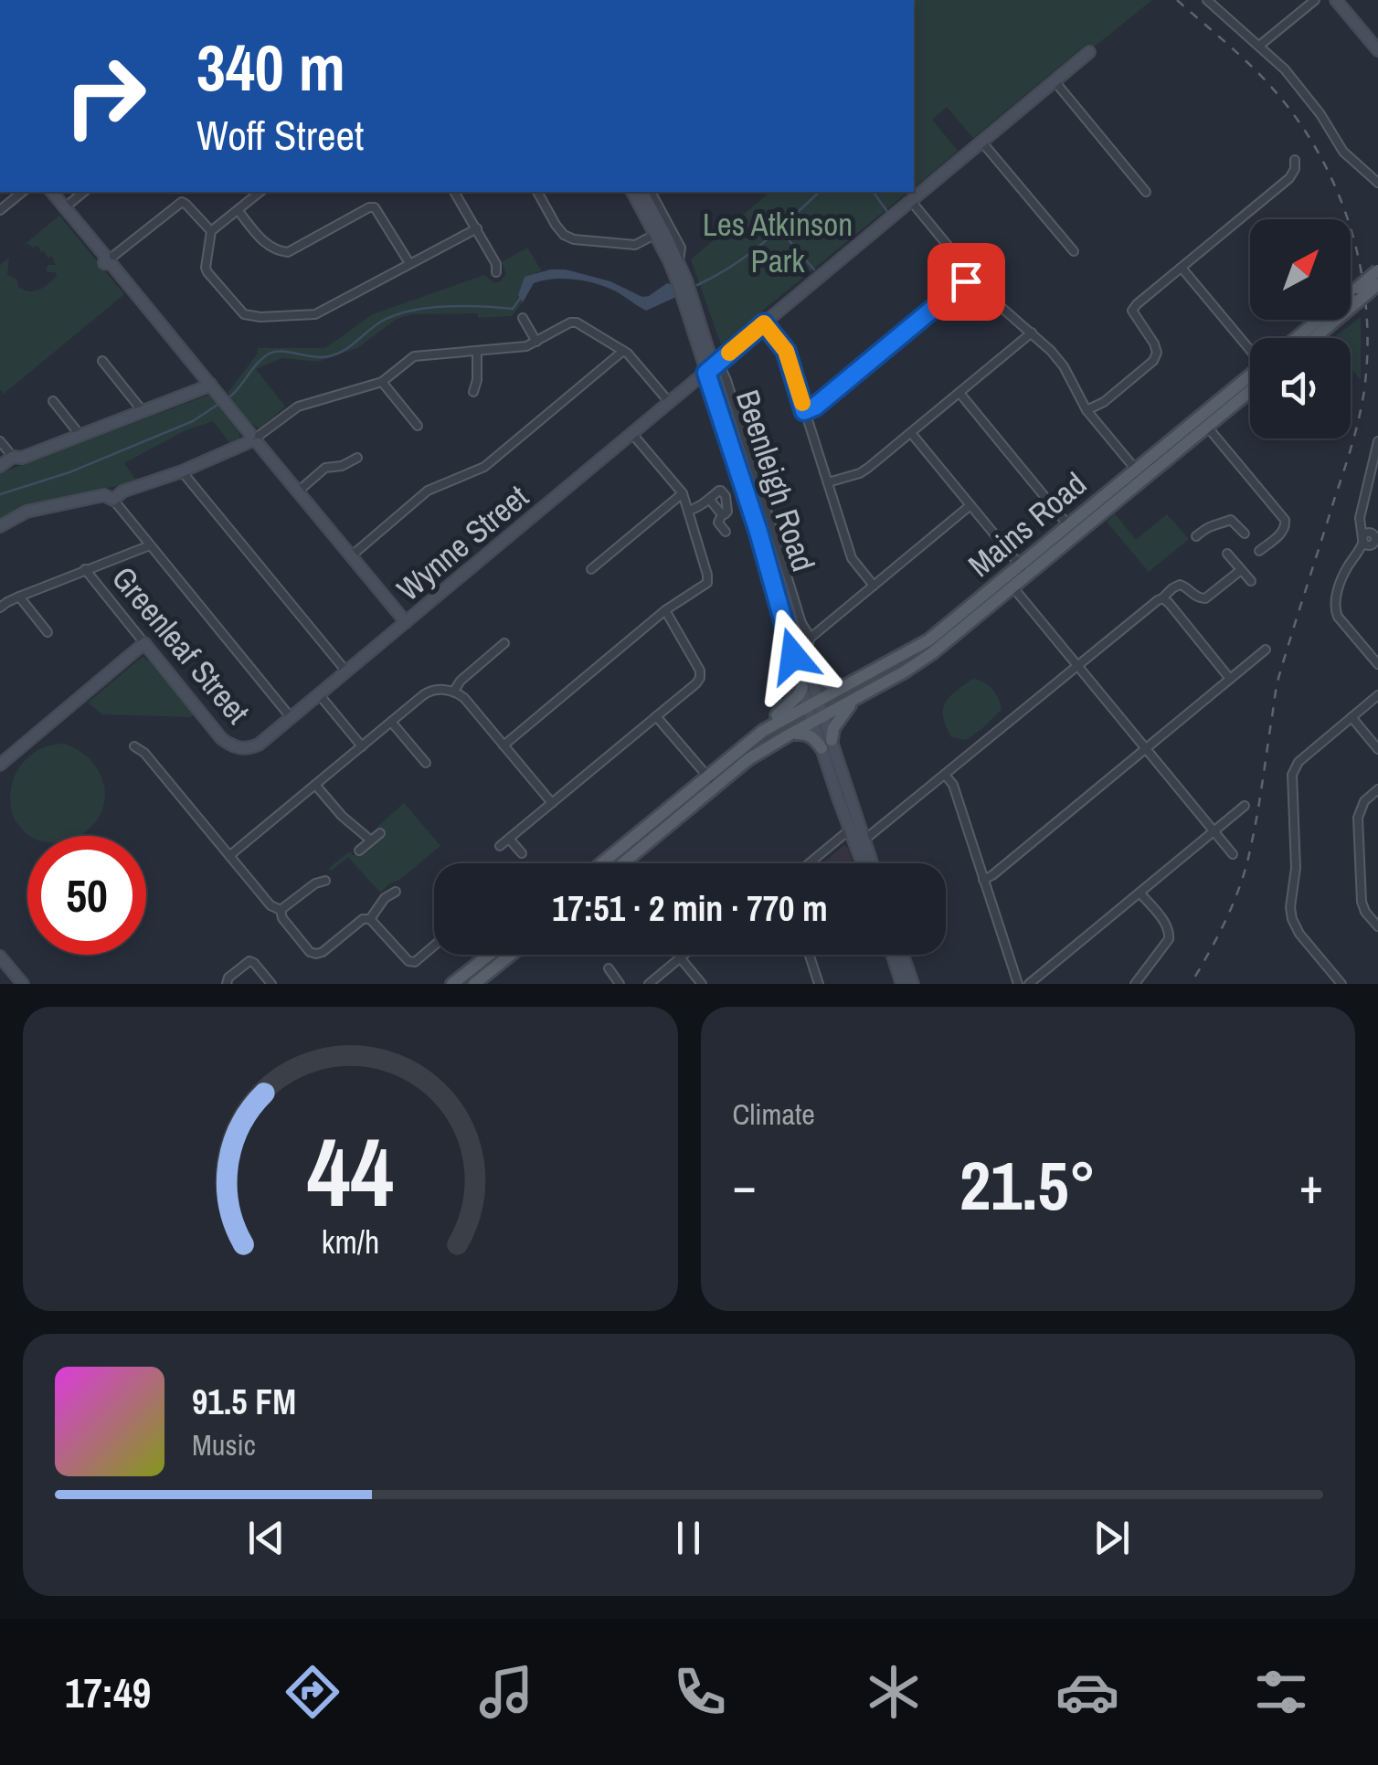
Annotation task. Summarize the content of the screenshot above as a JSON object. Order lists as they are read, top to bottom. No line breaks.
{"streets":{"main road":["Mains Road"],"street":["Beenleigh Road","Wynne Street","Greenleaf Street"]},"crossings":[["Beenleigh Road","Mains Road"],["Beenleigh Road","Wynne Street"],["Wynne Street","Greenleaf Street"]],"parks":["Les Atkinson Park"],"north":"top right","page":{"turn":["340 m","Woff Street"],"limit":"50","trip":"17:51 · 2 min · 770 m","tile":"Climate","heat":["−","21.5°","+"],"song":["91.5 FM","Music"],"tabs":"17:49","gauge":["44","km/h"]}}
